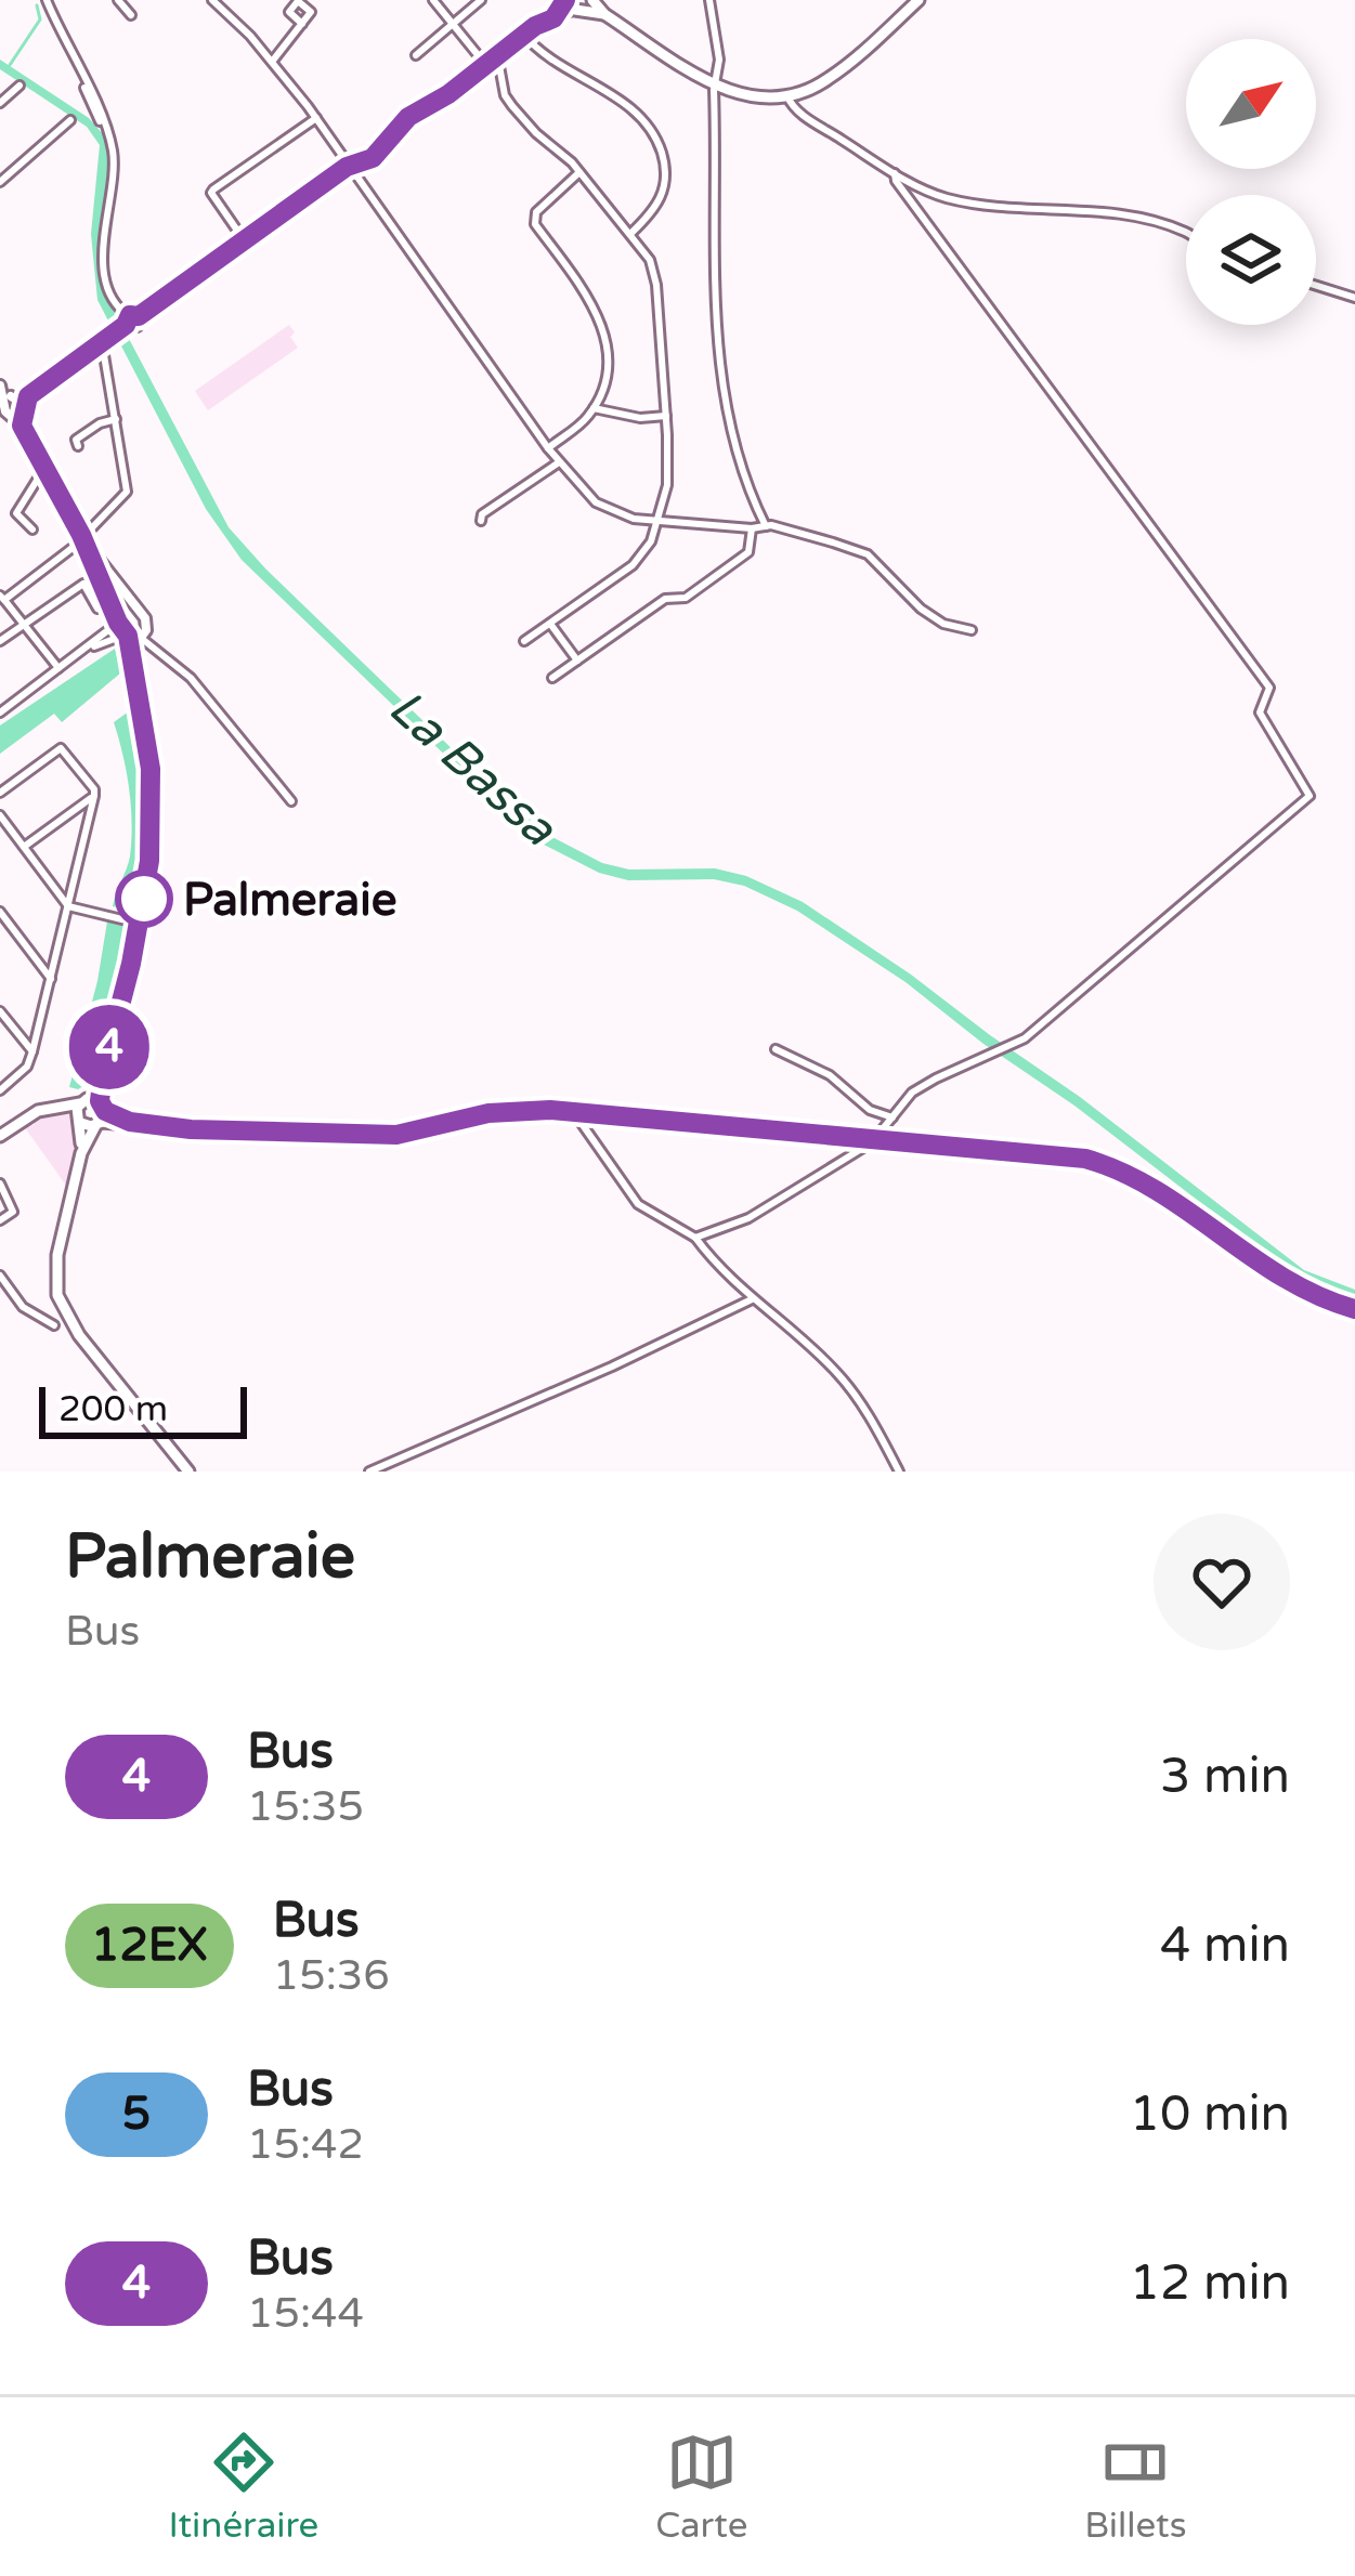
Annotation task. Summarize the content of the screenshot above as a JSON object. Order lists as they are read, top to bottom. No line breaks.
{"water":["La Bassa"],"places":["Palmeraie"],"lines":["bus line 4"],"scale_bar":"200 m","north":"top right","page":{"on_map":"4","scale":"200 m","heading":["Palmeraie","Bus"],"list":[{"mark":"4","name":"Bus","note":"15:35","value":"3 min"},{"mark":"12EX","name":"Bus","note":"15:36","value":"4 min"},{"mark":"5","name":"Bus","note":"15:42","value":"10 min"},{"mark":"4","name":"Bus","note":"15:44","value":"12 min"}],"tabs":["Itinéraire","Carte","Billets"]}}
